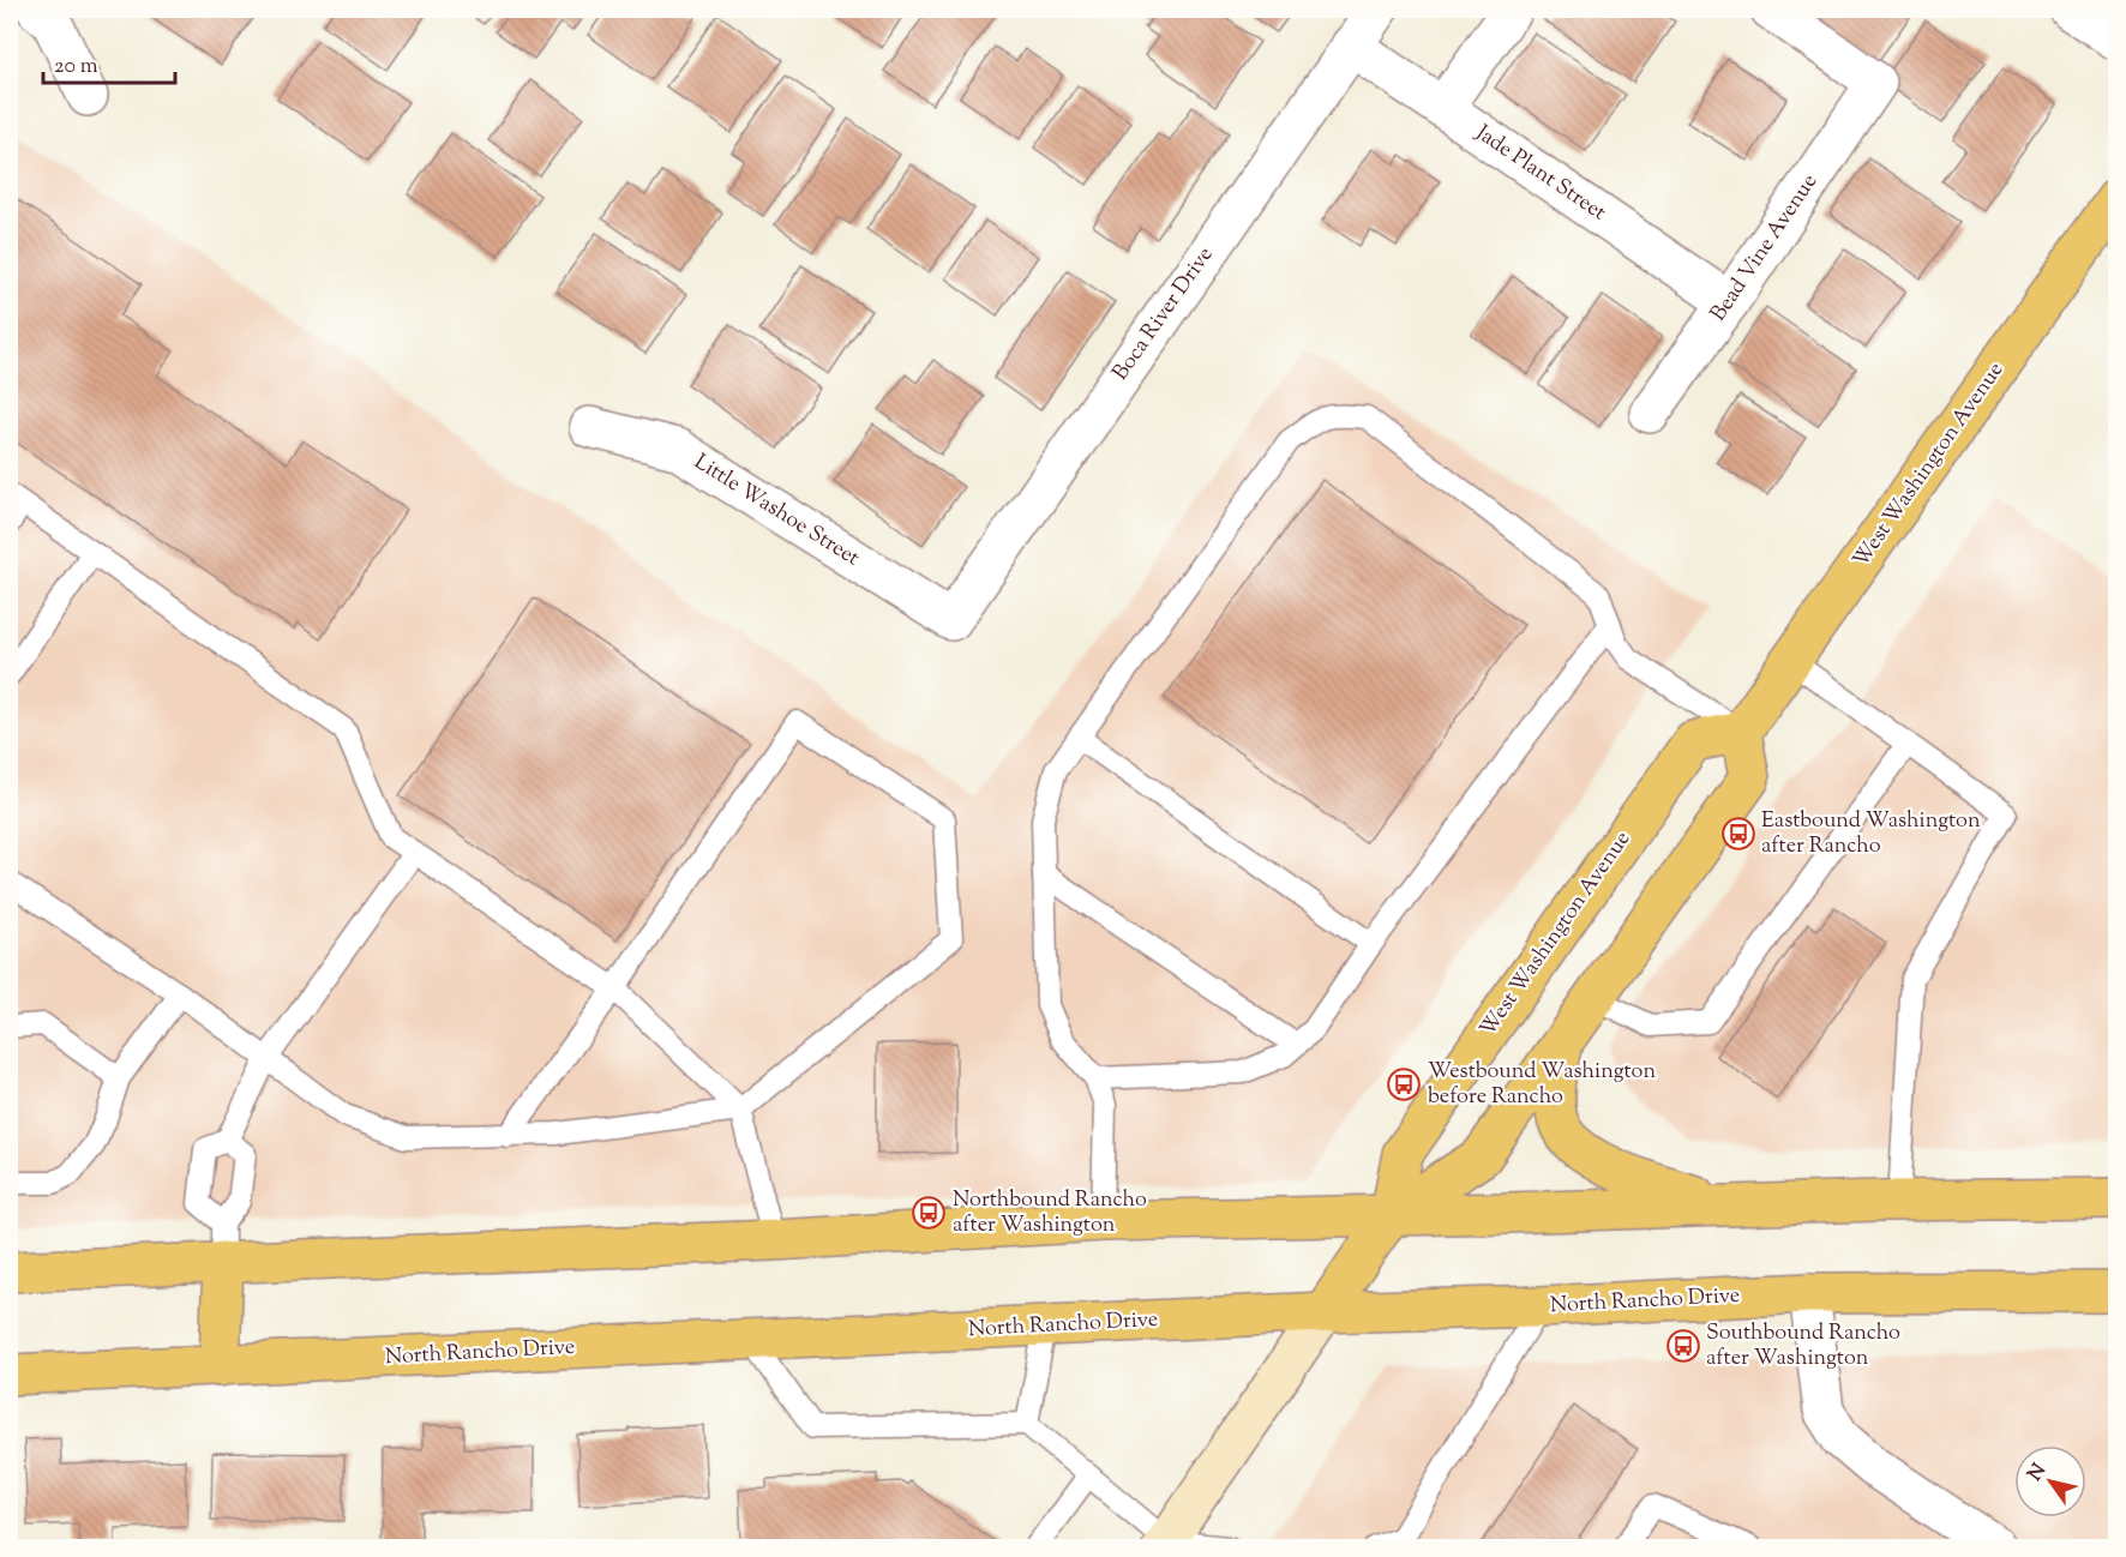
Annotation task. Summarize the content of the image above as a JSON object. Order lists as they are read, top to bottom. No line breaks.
{"streets":{"main road":["West Washington Avenue","North Rancho Drive"],"street":["Jade Plant Street","Bead Vine Avenue","Boca River Drive","Little Washoe Street"]},"crossings":[["Jade Plant Street","Bead Vine Avenue"],["Jade Plant Street","Boca River Drive"],["Boca River Drive","Little Washoe Street"],["West Washington Avenue","North Rancho Drive"]],"places":{"bus stop":["Eastbound Washington after Rancho","Westbound Washington before Rancho","Northbound Rancho after Washington","Southbound Rancho after Washington"]},"scale_bar":"20 m","north":"top left"}
